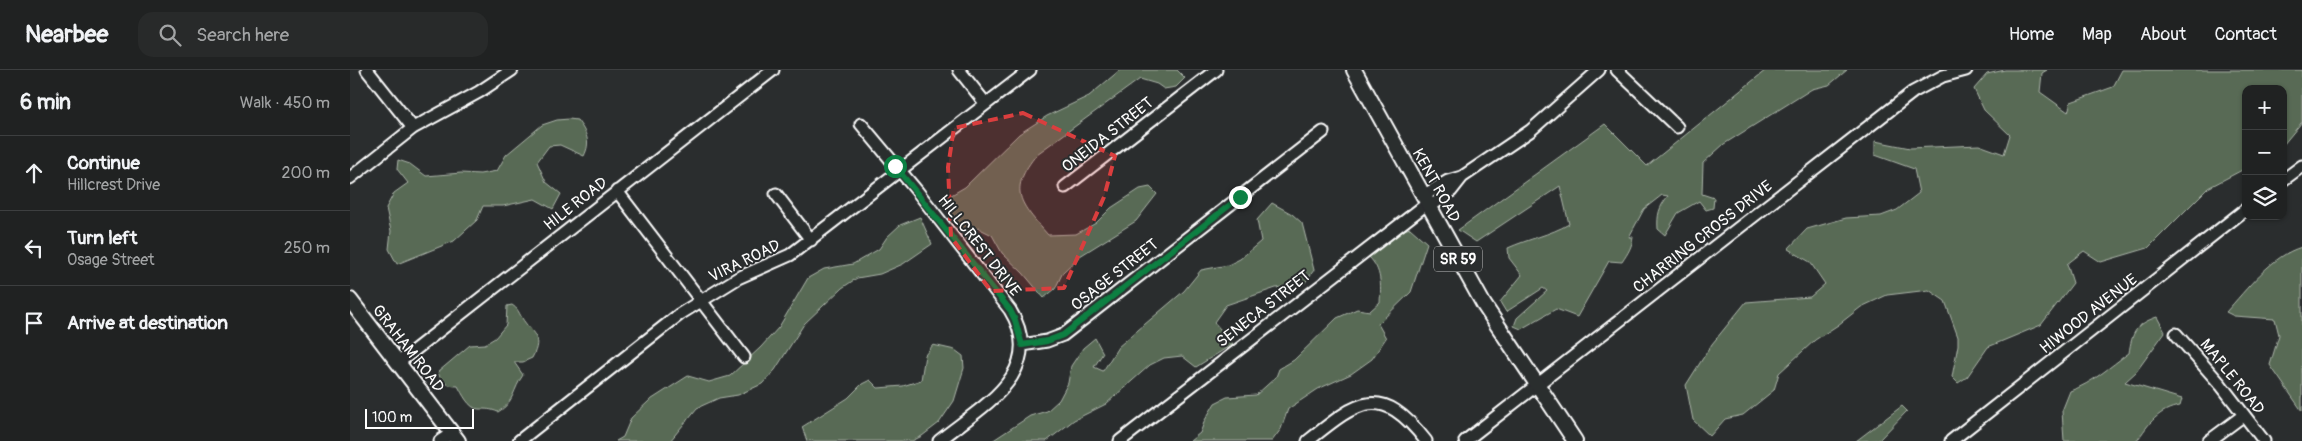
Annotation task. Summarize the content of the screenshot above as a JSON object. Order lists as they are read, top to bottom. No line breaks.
{"streets":{"main road":["KENT ROAD","SR 59","GRAHAM ROAD"],"street":["ONEIDA STREET","HILE ROAD","CHARRING CROSS DRIVE","HILLCREST DRIVE","VIRA ROAD","OSAGE STREET","SENECA STREET","HIWOOD AVENUE","MAPLE ROAD"]},"crossings":[["KENT ROAD","CHARRING CROSS DRIVE"],["KENT ROAD","SENECA STREET"],["HILE ROAD","GRAHAM ROAD"],["HILLCREST DRIVE","VIRA ROAD"],["HILLCREST DRIVE","OSAGE STREET"]],"scale_bar":"100 m","page":{"header":"Nearbee","search":"Search here","nav":["Home","Map","About","Contact"],"heading":["6 min","Walk · 450 m"],"map_buttons":["+","−"],"list":[["Continue","Hillcrest Drive","200 m"],["Turn left","Osage Street","250 m"],"Arrive at destination"],"scale":"100 m"}}
